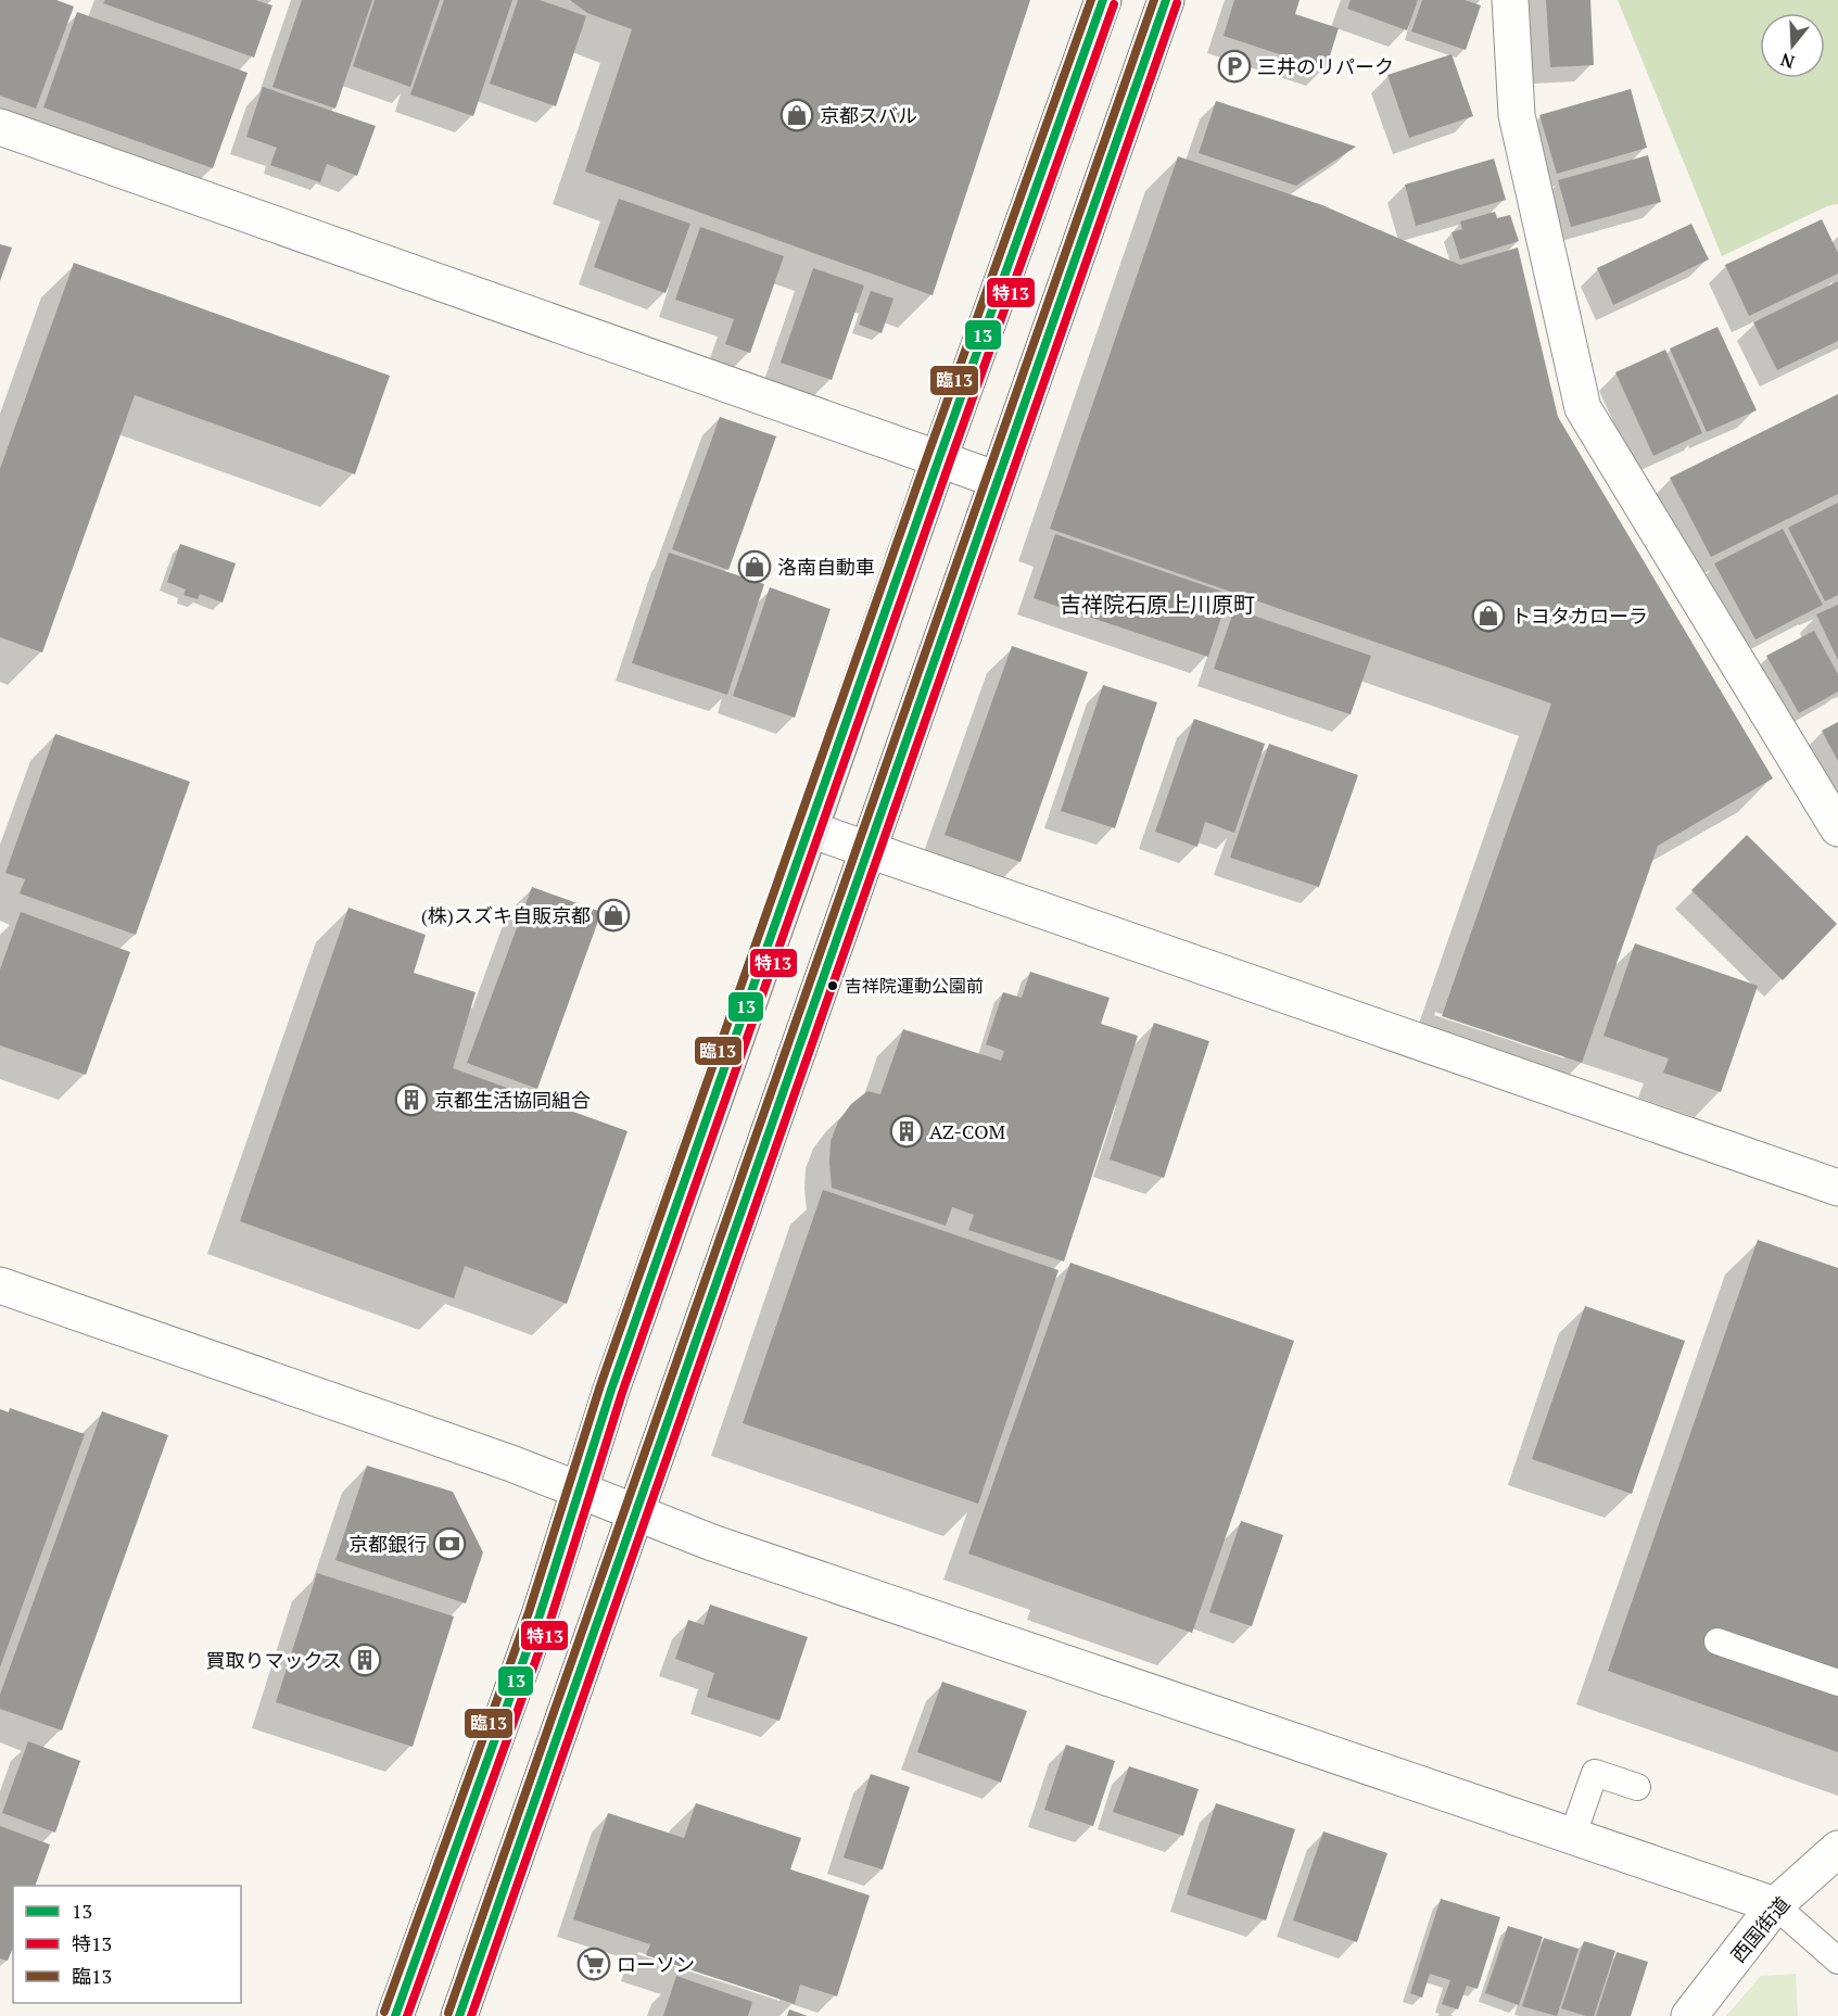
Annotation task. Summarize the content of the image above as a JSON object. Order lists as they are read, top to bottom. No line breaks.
{"streets":{"street":["西国街道"]},"districts":["吉祥院石原上川原町"],"places":{"parking":["三井のリパーク"],"shop":["京都スバル","洛南自動車","トヨタカローラ","(株)スズキ自販京都"],"other":["吉祥院運動公園前"],"building":["京都生活協同組合","AZ-COM","買取りマックス"],"bank":["京都銀行"],"supermarket":["ローソン"]},"lines":["transit line 13","transit line 臨13","transit line 特13"],"legend":["13","特13","臨13"],"north":"bottom"}
